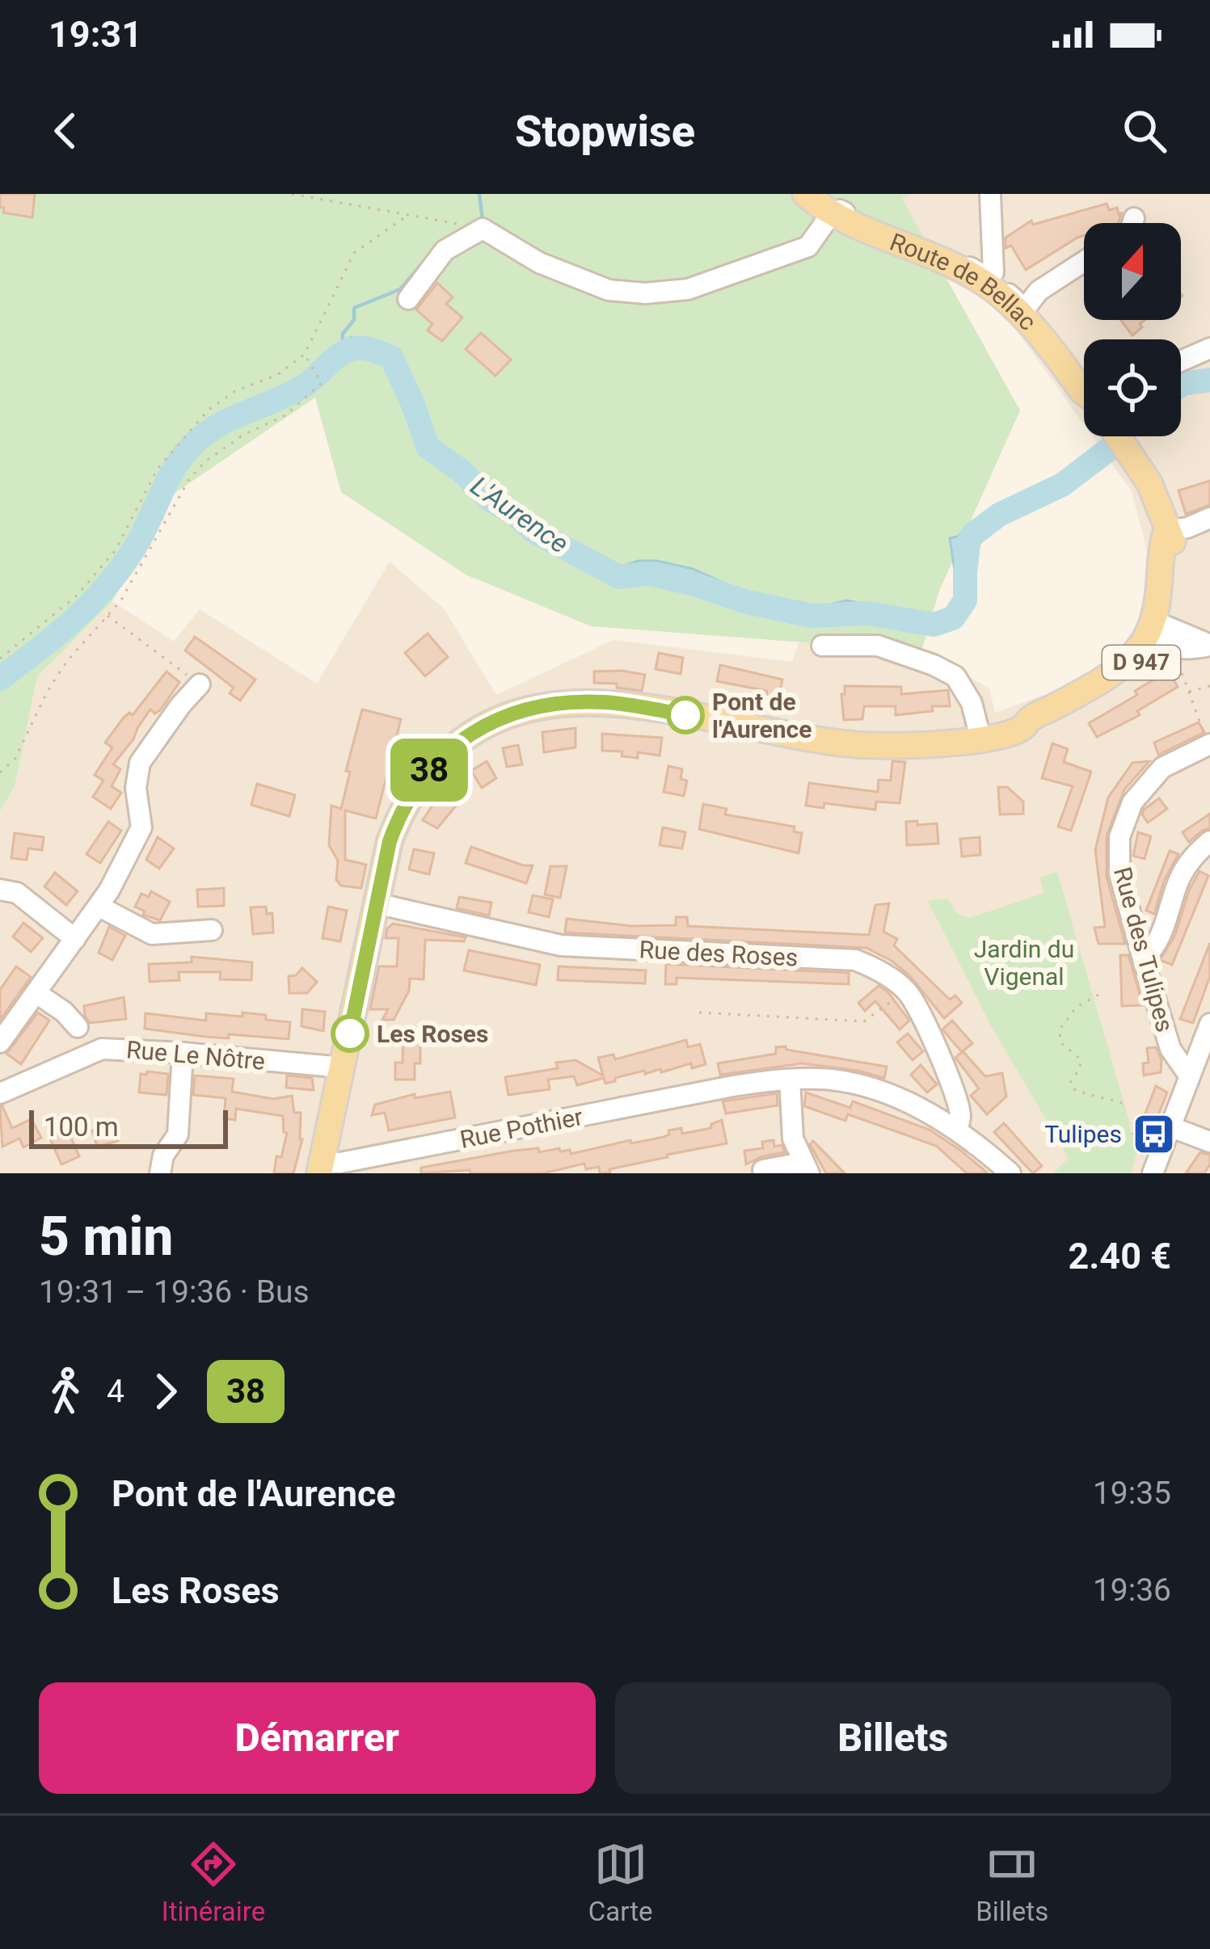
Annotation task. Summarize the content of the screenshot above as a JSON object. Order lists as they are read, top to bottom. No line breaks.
{"streets":{"main road":["Route de Bellac","D 947"],"street":["Rue des Tulipes","Rue des Roses","Rue Le Nôtre","Rue Pothier"]},"crossings":[["D 947","Rue des Roses"],["D 947","Rue Le Nôtre"],["D 947","Rue Pothier"],["Rue des Roses","Rue Pothier"]],"water":["L'Aurence"],"parks":["Jardin du Vigenal"],"places":{"other":["Pont de l'Aurence","Les Roses"],"bus stop":["Tulipes"]},"lines":["bus line 38"],"scale_bar":"100 m","north":"top","page":{"status":"19:31","header":"Stopwise","on_map":"38","scale":"100 m","heading":["5 min","19:31 – 19:36 · Bus","2.40 €"],"legs":["4","38"],"list":[{"name":"Pont de l'Aurence","value":"19:35"},{"name":"Les Roses","value":"19:36"}],"buttons":["Démarrer","Billets"],"tabs":["Itinéraire","Carte","Billets"]}}
